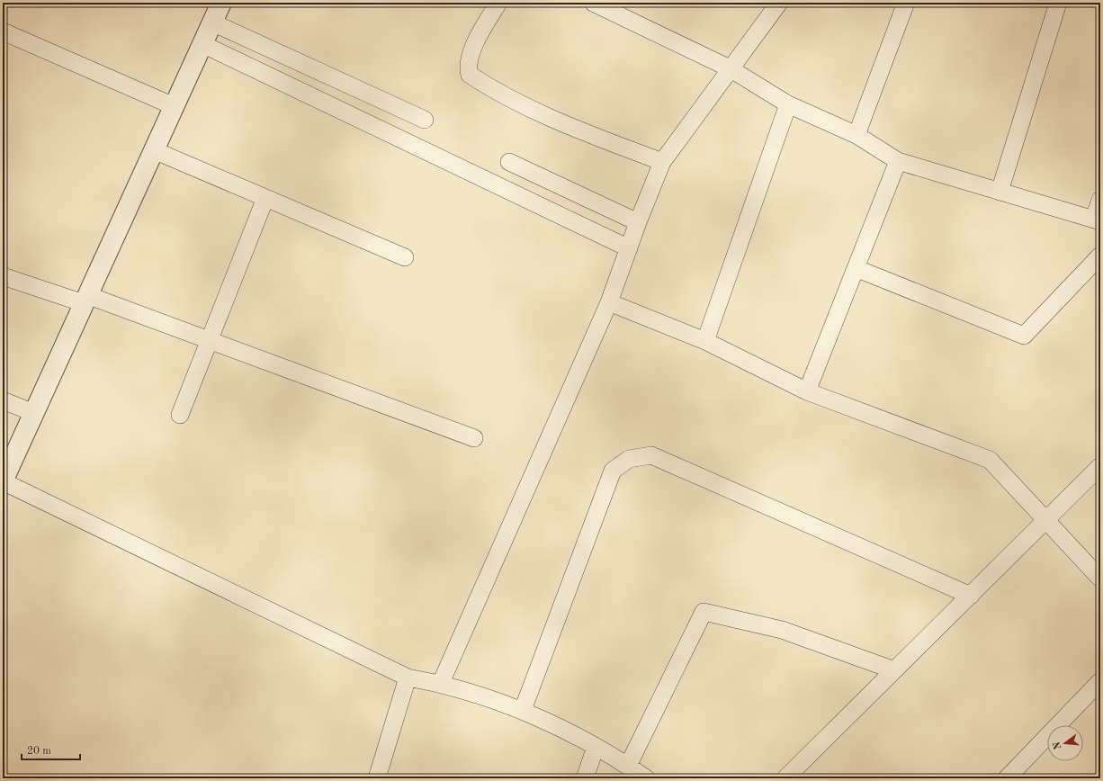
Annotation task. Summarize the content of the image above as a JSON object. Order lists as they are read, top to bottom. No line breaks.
{"scale_bar":"20 m","north":"left"}
